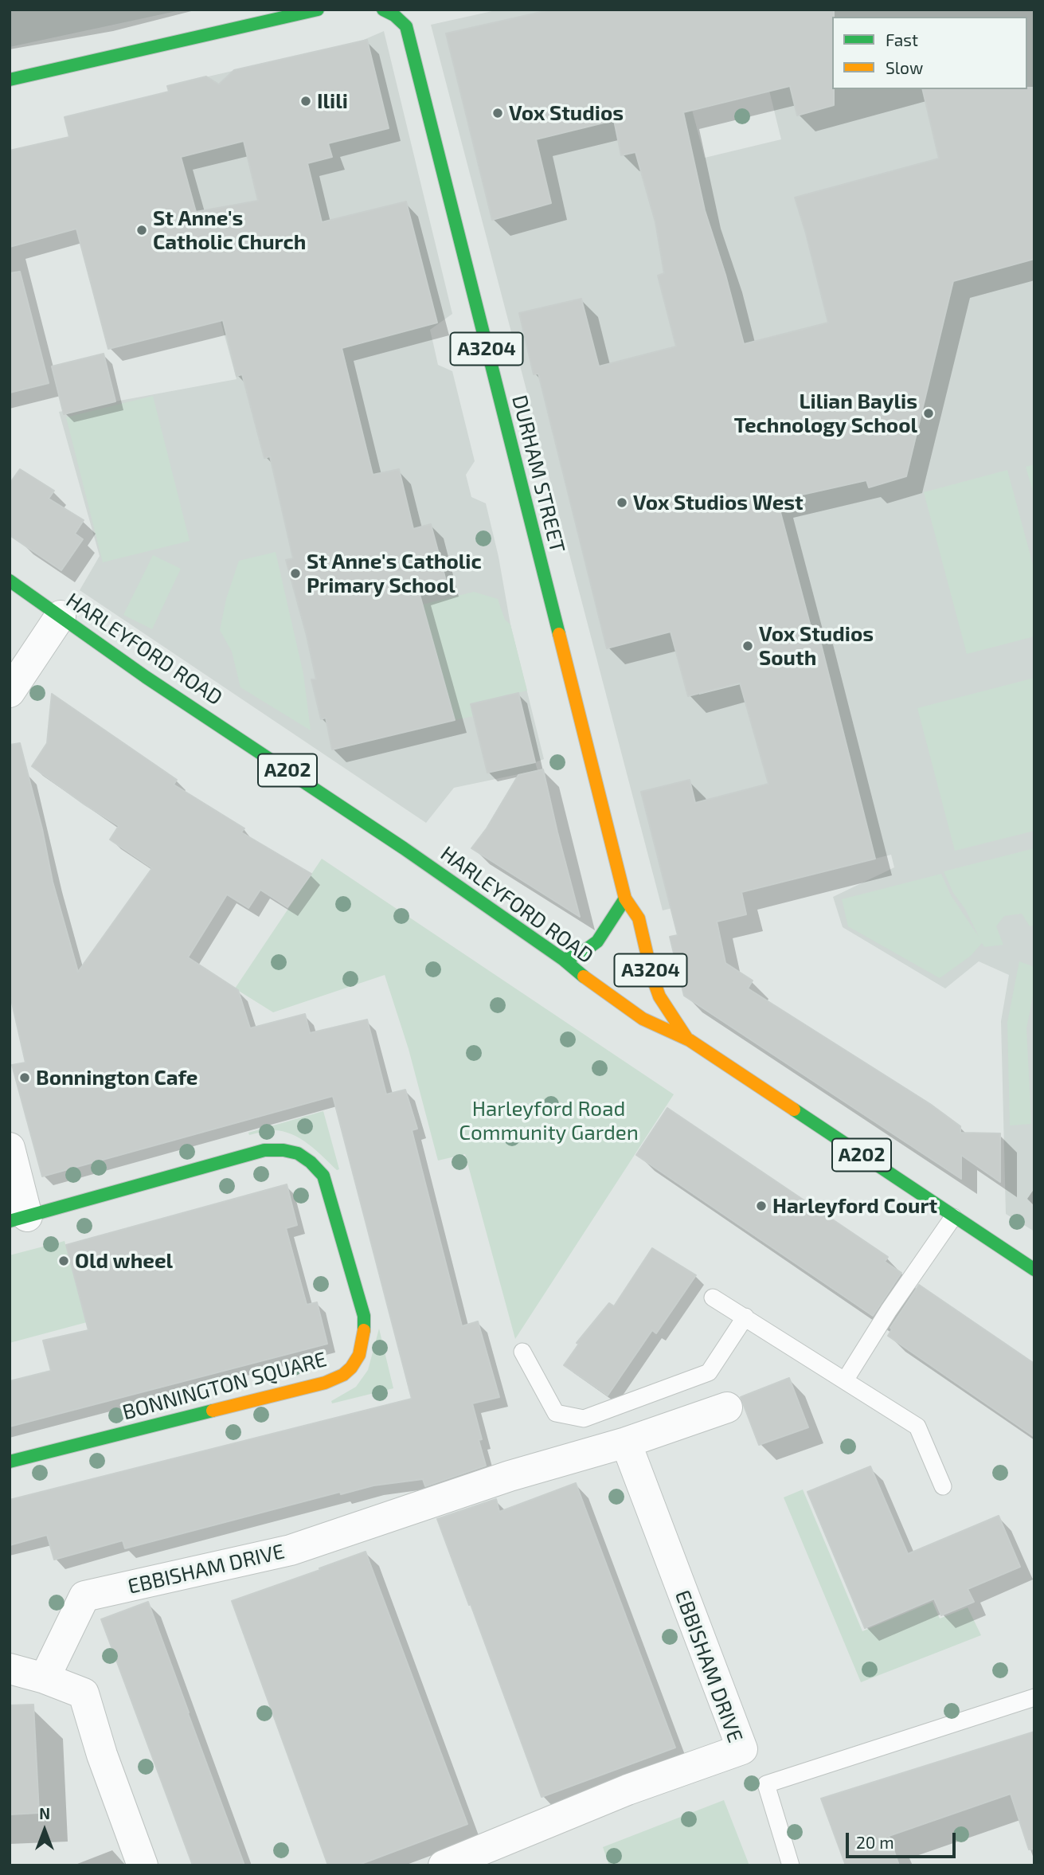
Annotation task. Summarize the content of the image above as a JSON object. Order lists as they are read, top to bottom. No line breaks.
{"streets":{"main road":["A3204","DURHAM STREET","HARLEYFORD ROAD","A202","BONNINGTON SQUARE"],"street":["EBBISHAM DRIVE"]},"crossings":[["A3204","DURHAM STREET"],["A3204","HARLEYFORD ROAD"],["DURHAM STREET","HARLEYFORD ROAD"]],"parks":["Harleyford Road Community Garden"],"places":["Ilili","Vox Studios","St Anne's Catholic Church","Lilian Baylis Technology School","Vox Studios West","St Anne's Catholic Primary School","Vox Studios South","Bonnington Cafe","Harleyford Court","Old wheel"],"legend":["Fast","Slow"],"scale_bar":"20 m","north":"top"}
